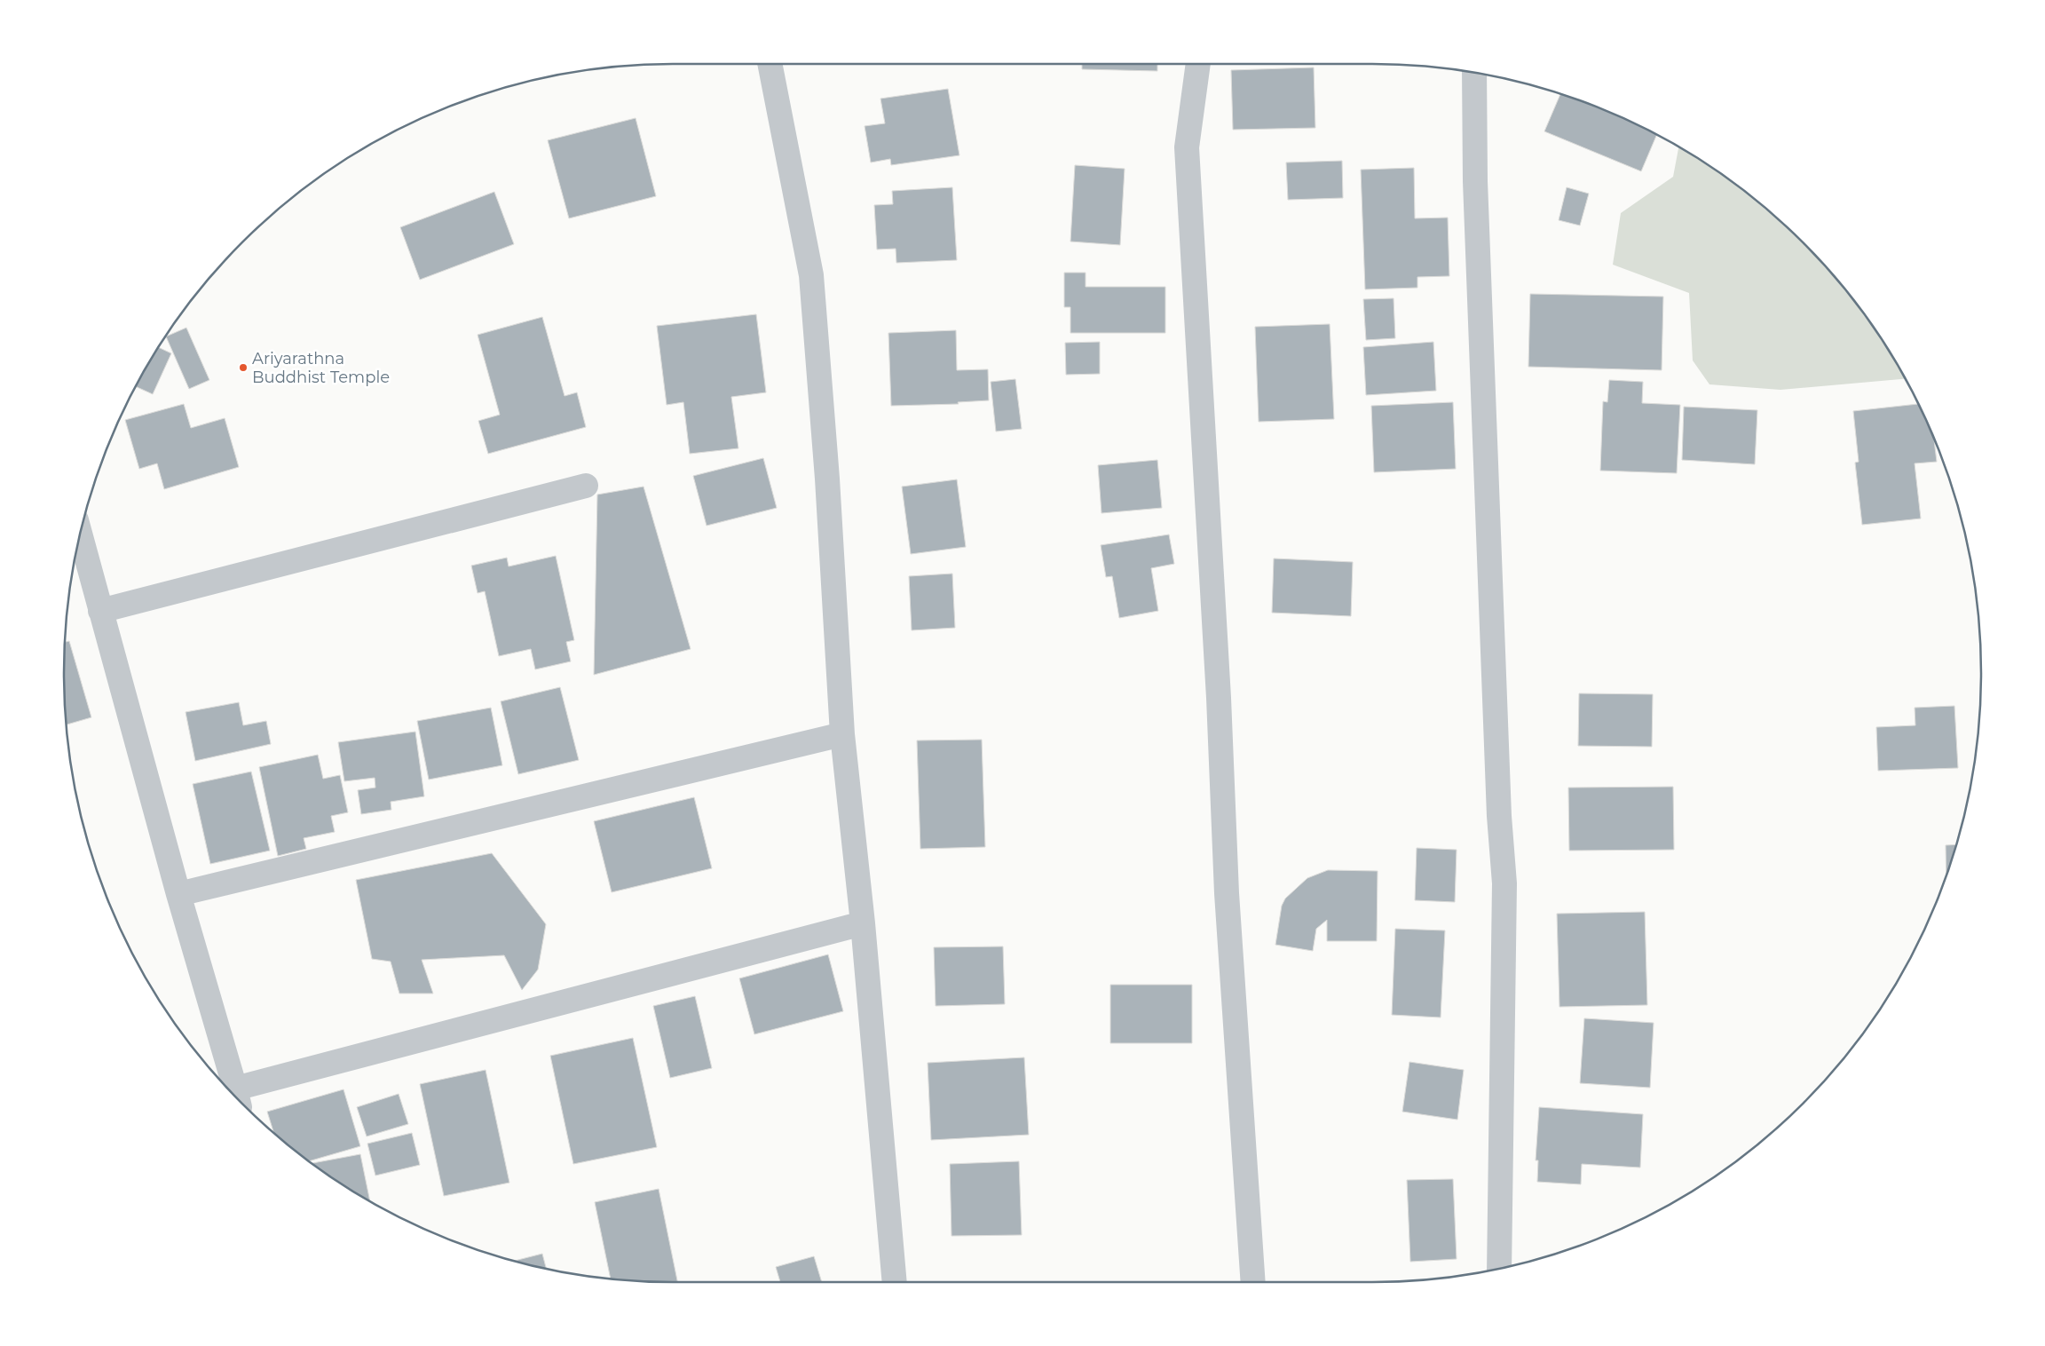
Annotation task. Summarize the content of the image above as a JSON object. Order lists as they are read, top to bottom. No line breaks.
{"places":["Ariyarathna Buddhist Temple"]}
